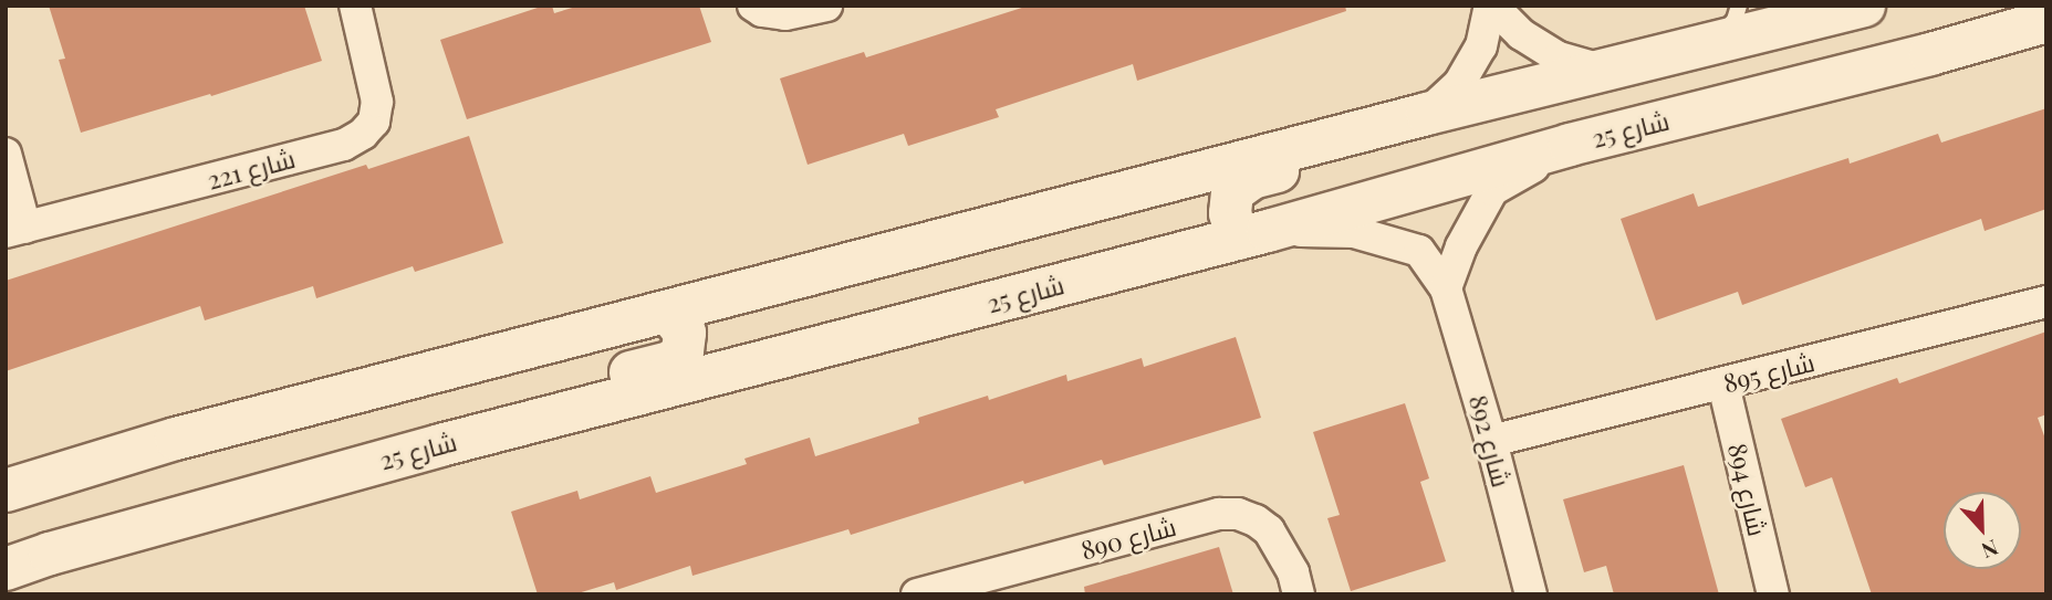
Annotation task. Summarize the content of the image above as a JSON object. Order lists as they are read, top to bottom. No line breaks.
{"streets":{"street":["شارع 25","شارع 221","شارع 895","شارع 892","شارع 894","شارع 890"]},"crossings":[["شارع 25","شارع 892"],["شارع 895","شارع 892"],["شارع 895","شارع 894"]],"north":"bottom"}
